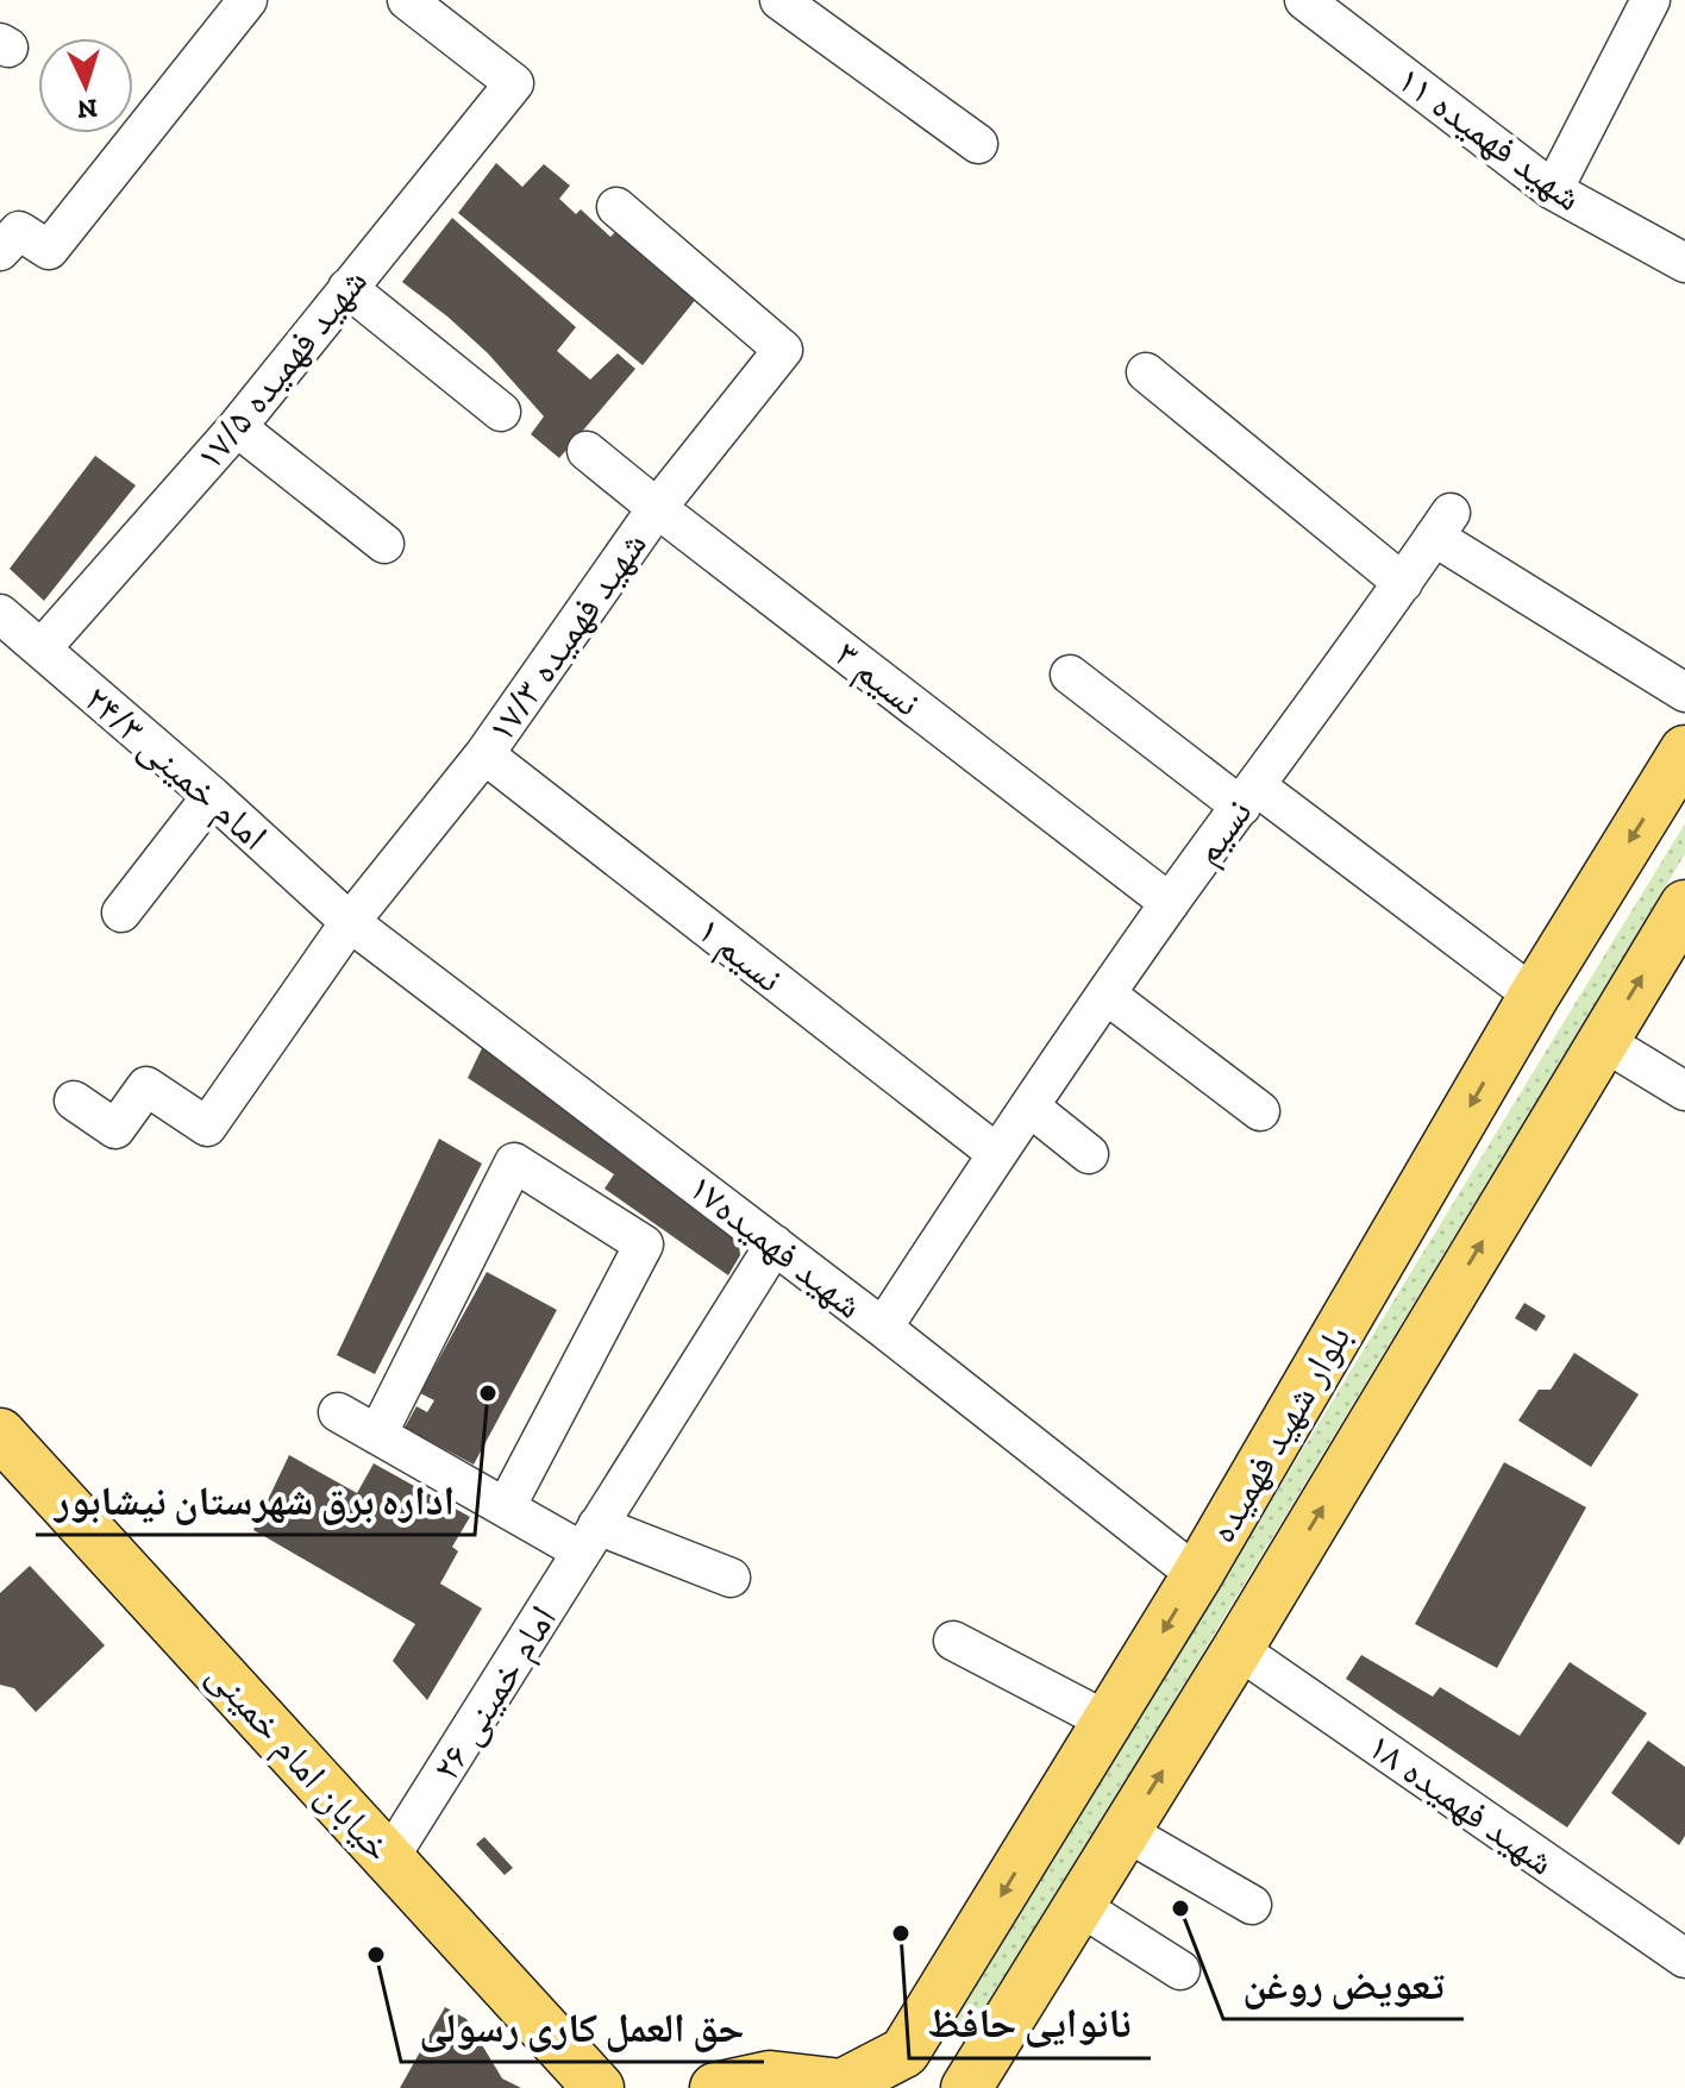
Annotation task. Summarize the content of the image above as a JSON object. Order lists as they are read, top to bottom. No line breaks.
{"streets":{"main road":["بلوار شهید فهمیده","خیابان امام خمینی"],"street":["شهید فهمیده ۱۱","شهید فهمیده ۱۷/۵","شهید فهمیده ۱۷/۳","نسیم ۳","امام خمینی ۲۴/۳","نسیم","نسیم ۱","شهید فهمیده۱۷","امام خمینی ۲۶","شهید فهمیده ۱۸"]},"crossings":[["شهید فهمیده ۱۷/۵","امام خمینی ۲۴/۳"],["شهید فهمیده ۱۷/۳","نسیم ۳"],["شهید فهمیده ۱۷/۳","امام خمینی ۲۴/۳"],["شهید فهمیده ۱۷/۳","نسیم ۱"],["شهید فهمیده ۱۷/۳","شهید فهمیده۱۷"],["نسیم ۳","نسیم"],["امام خمینی ۲۴/۳","شهید فهمیده۱۷"],["نسیم","نسیم ۱"],["نسیم","شهید فهمیده۱۷"],["شهید فهمیده۱۷","بلوار شهید فهمیده"],["شهید فهمیده۱۷","امام خمینی ۲۶"],["بلوار شهید فهمیده","شهید فهمیده ۱۸"],["امام خمینی ۲۶","خیابان امام خمینی"]],"places":["اداره برق شهرستان نیشابور","تعویض روغن","نانوایی حافظ","حق العمل کاری رسولی"],"north":"bottom"}
